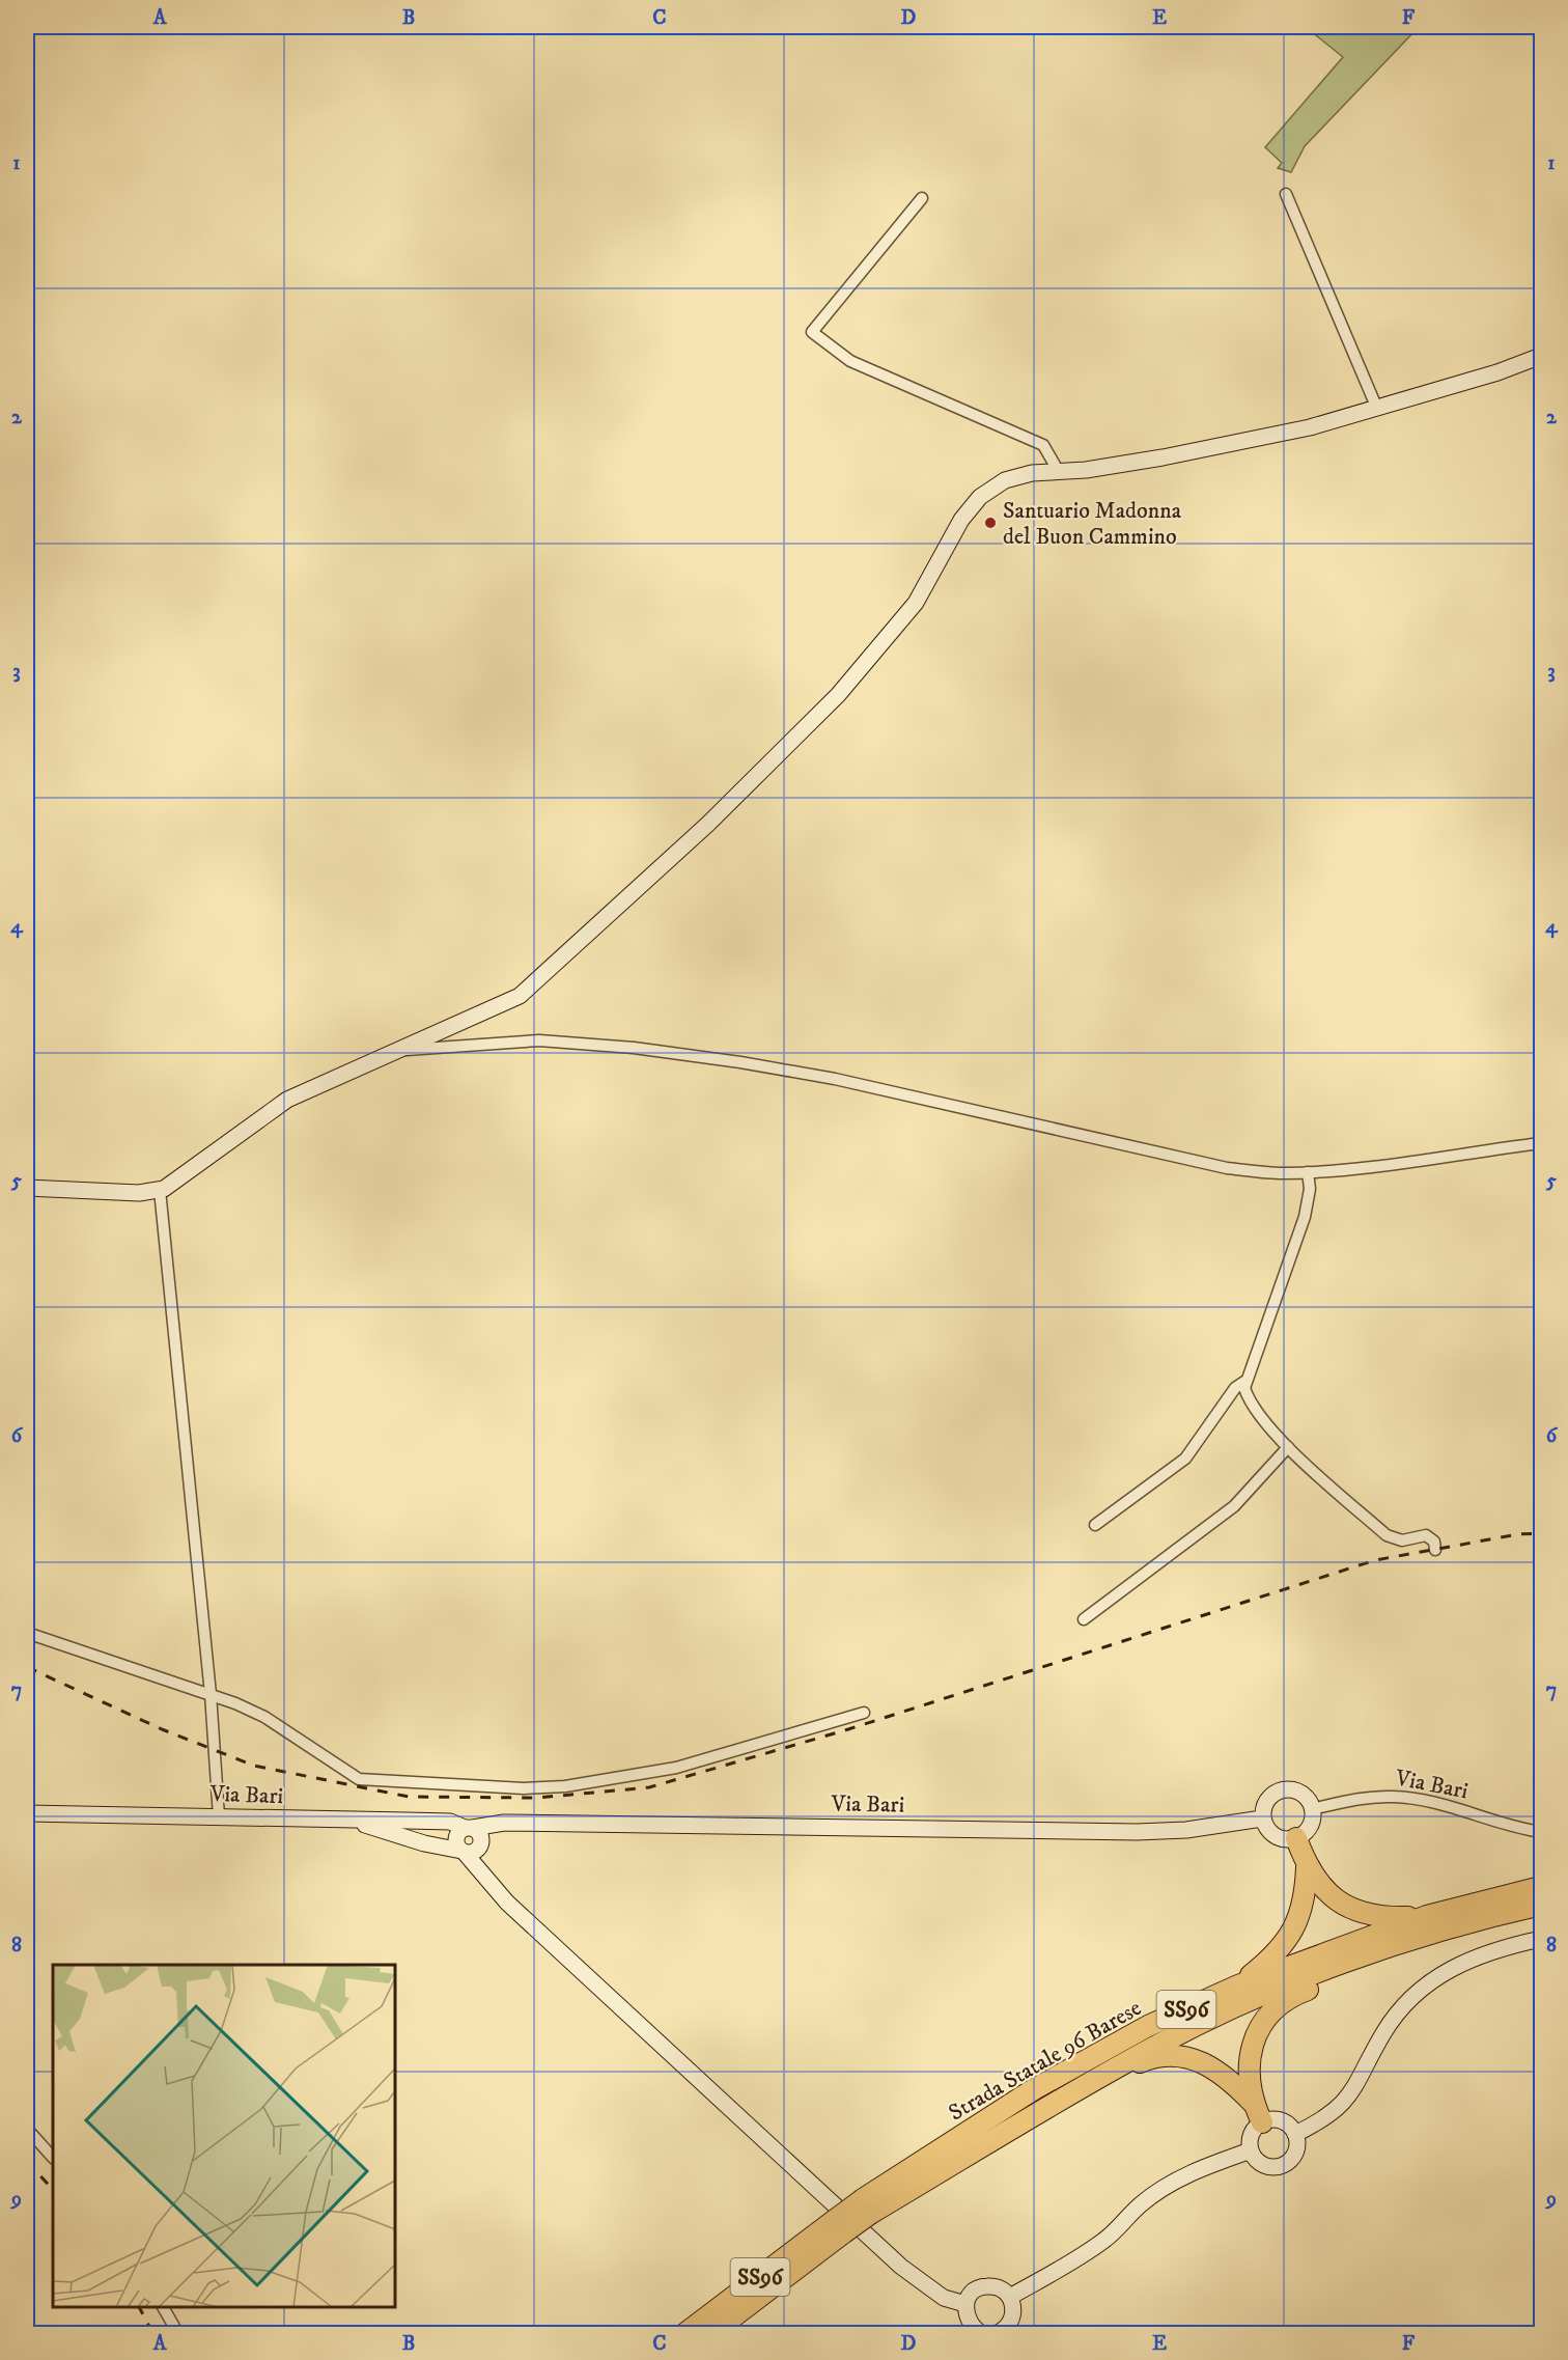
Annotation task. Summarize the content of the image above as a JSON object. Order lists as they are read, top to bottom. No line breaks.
{"streets":{"highway":["SS96","Strada Statale 96 Barese"],"main road":["Via Bari"]},"places":["Santuario Madonna del Buon Cammino"],"grid":{"columns":["A","B","C","D","E","F"],"rows":["1","2","3","4","5","6","7","8","9"]}}
